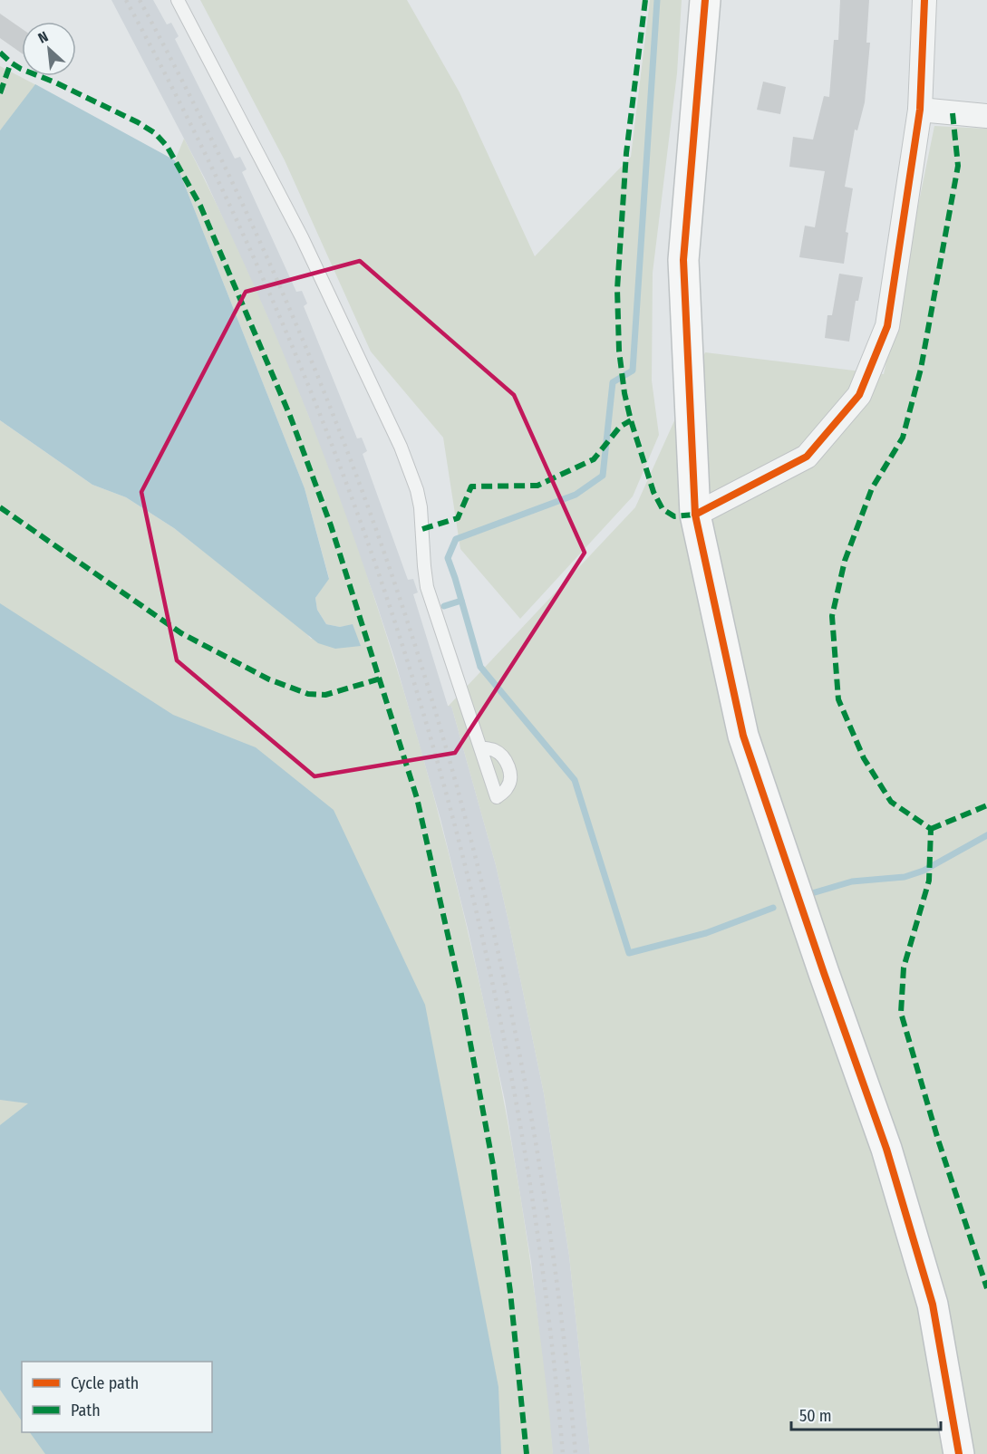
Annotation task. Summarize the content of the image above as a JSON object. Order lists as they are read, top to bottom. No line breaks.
{"legend":["Cycle path","Path"],"scale_bar":"50 m","north":"top left"}
